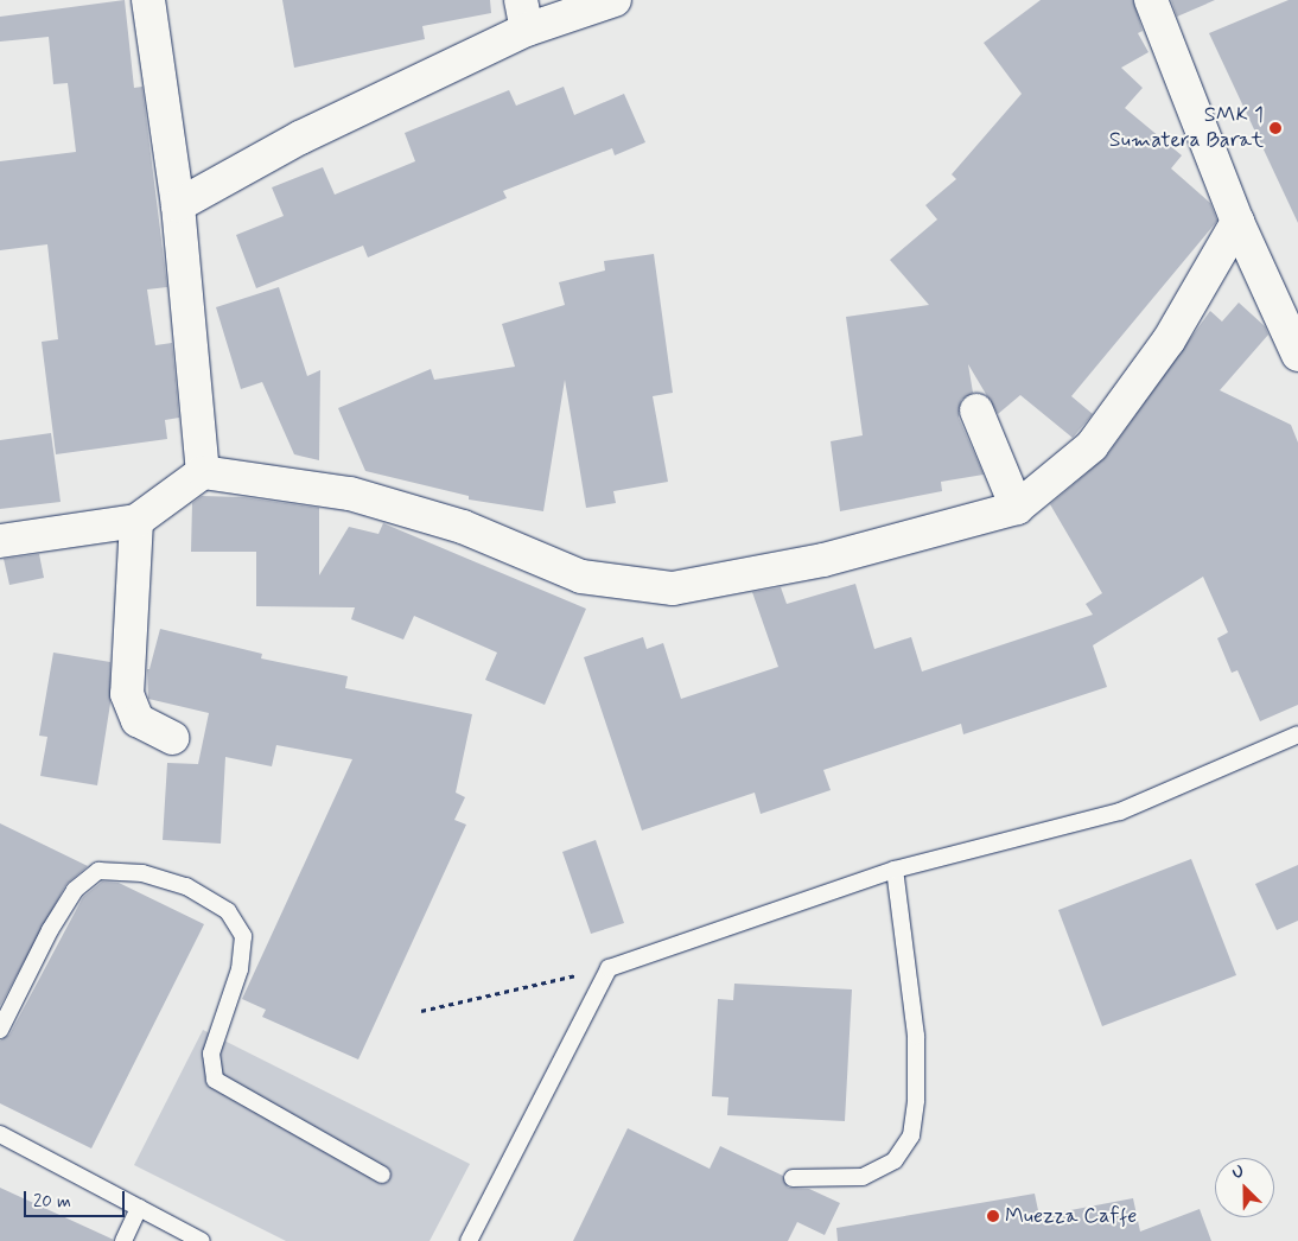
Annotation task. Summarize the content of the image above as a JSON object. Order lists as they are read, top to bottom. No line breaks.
{"places":["SMK 1 Sumatera Barat","Muezza Caffe"],"scale_bar":"20 m","north":"top left"}
